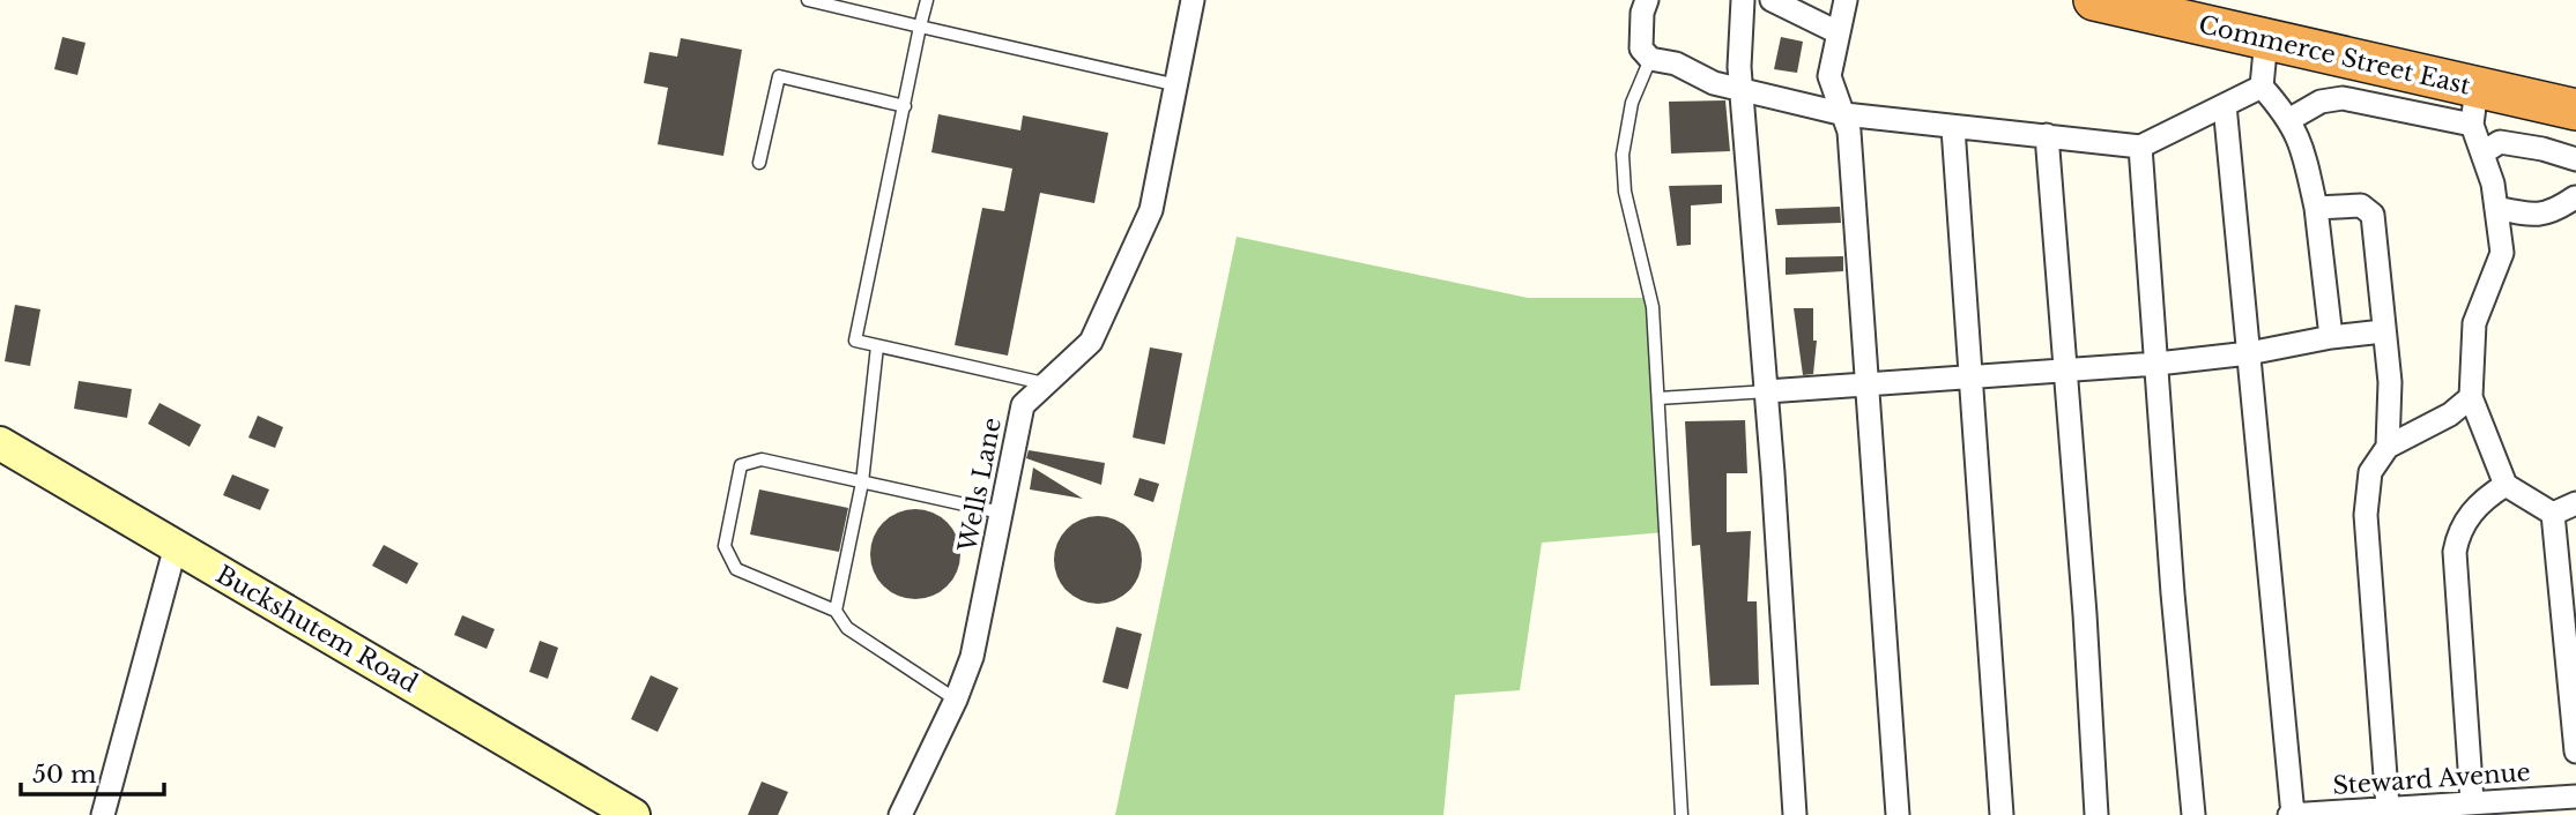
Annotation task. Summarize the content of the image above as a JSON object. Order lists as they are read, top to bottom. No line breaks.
{"streets":{"highway":["Commerce Street East"],"main road":["Buckshutem Road"],"street":["Wells Lane","Steward Avenue"]},"scale_bar":"50 m"}
